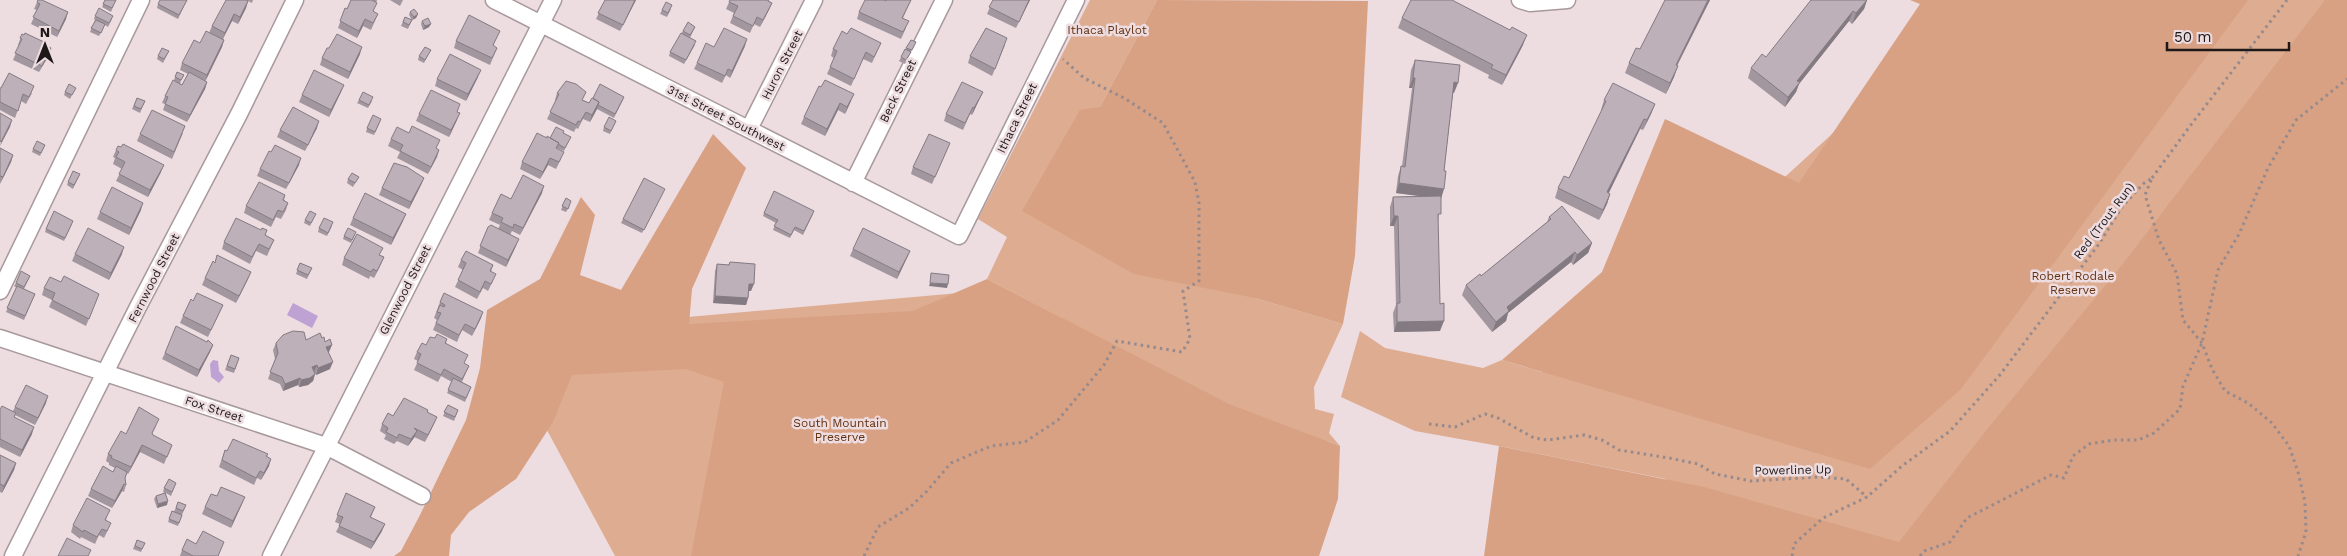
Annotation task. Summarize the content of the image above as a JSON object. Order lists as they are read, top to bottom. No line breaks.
{"streets":{"street":["Huron Street","Beck Street","31st Street Southwest","Ithaca Street","Fernwood Street","Glenwood Street","Fox Street"],"path":["Red (Trout Run)","Powerline Up"]},"crossings":[["Huron Street","31st Street Southwest"],["Beck Street","31st Street Southwest"],["31st Street Southwest","Ithaca Street"],["31st Street Southwest","Glenwood Street"],["Red (Trout Run)","Powerline Up"],["Fernwood Street","Fox Street"],["Glenwood Street","Fox Street"]],"parks":["Ithaca Playlot","Robert Rodale Reserve","South Mountain Preserve"],"scale_bar":"50 m","north":"top"}
